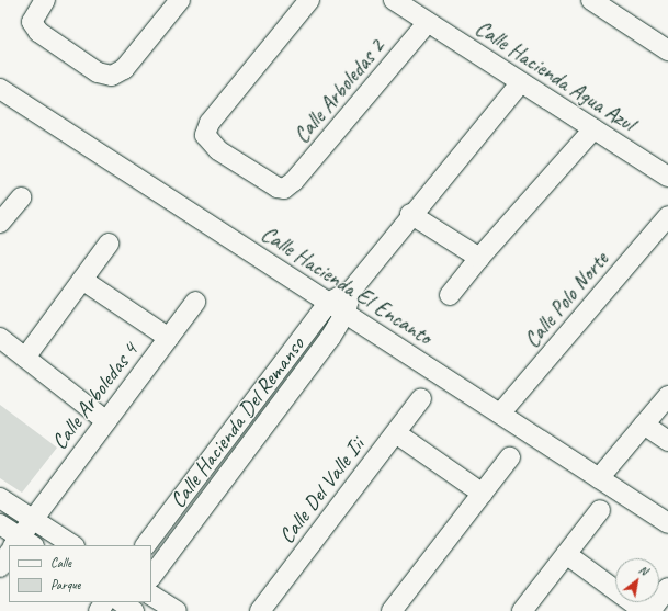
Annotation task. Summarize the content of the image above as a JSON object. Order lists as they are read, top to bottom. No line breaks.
{"streets":{"street":["Calle Hacienda Agua Azul","Calle Arboledas 2","Calle Hacienda El Encanto","Calle Polo Norte","Calle Arboledas 4","Calle Hacienda Del Remanso","Calle Del Valle Iii"]},"crossings":[["Calle Hacienda Agua Azul","Calle Arboledas 2"],["Calle Hacienda Agua Azul","Calle Hacienda Del Remanso"],["Calle Hacienda El Encanto","Calle Polo Norte"],["Calle Hacienda El Encanto","Calle Hacienda Del Remanso"]],"legend":["Calle","Parque"],"north":"top right"}
